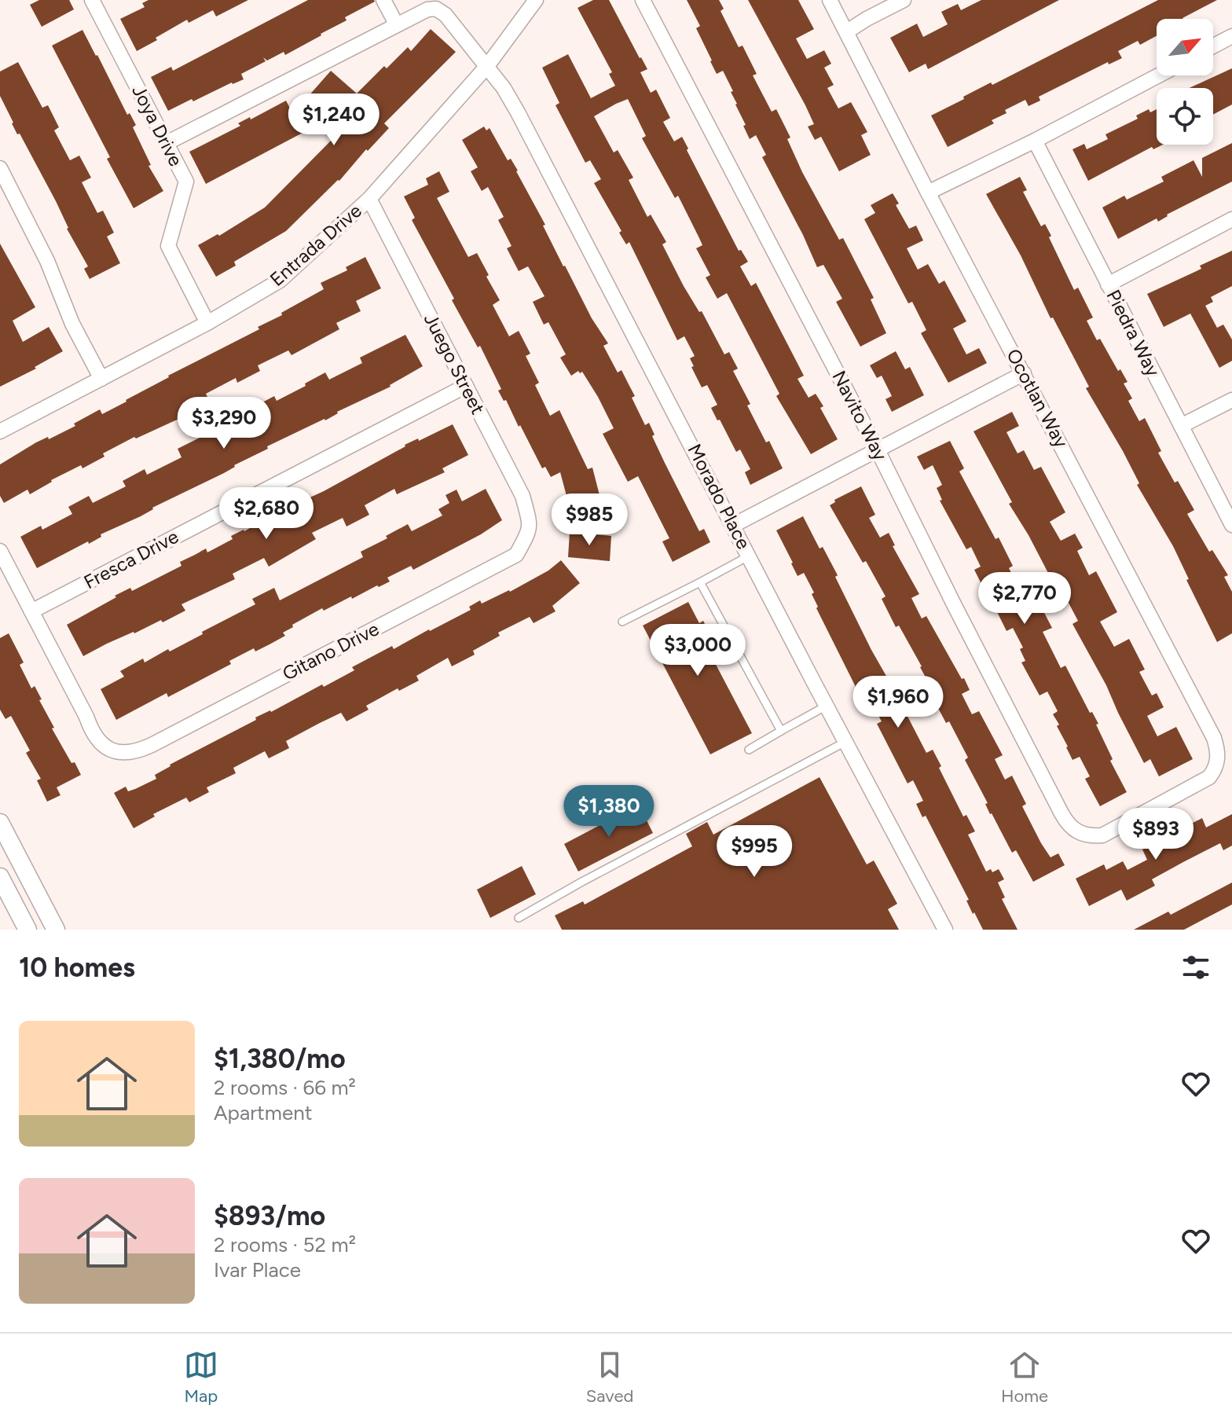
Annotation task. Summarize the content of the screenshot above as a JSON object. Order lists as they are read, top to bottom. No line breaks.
{"streets":{"street":["Joya Drive","Entrada Drive","Piedra Way","Juego Street","Ocotlan Way","Navito Way","Morado Place","Fresca Drive","Gitano Drive"]},"crossings":[["Joya Drive","Entrada Drive"],["Entrada Drive","Juego Street"],["Entrada Drive","Morado Place"],["Juego Street","Fresca Drive"],["Juego Street","Gitano Drive"],["Ocotlan Way","Navito Way"],["Fresca Drive","Gitano Drive"]],"north":"top right","page":{"price":["$1,240","$3,290","$2,680","$985","$2,770","$3,000","$1,960","$1,380","$893","$995"],"heading":"10 homes","list":[{"name":"$1,380/mo","note":"2 rooms · 66 m² · Apartment"},{"name":"$893/mo","note":"2 rooms · 52 m² · Ivar Place"}],"tabs":["Map","Saved","Home"]}}
